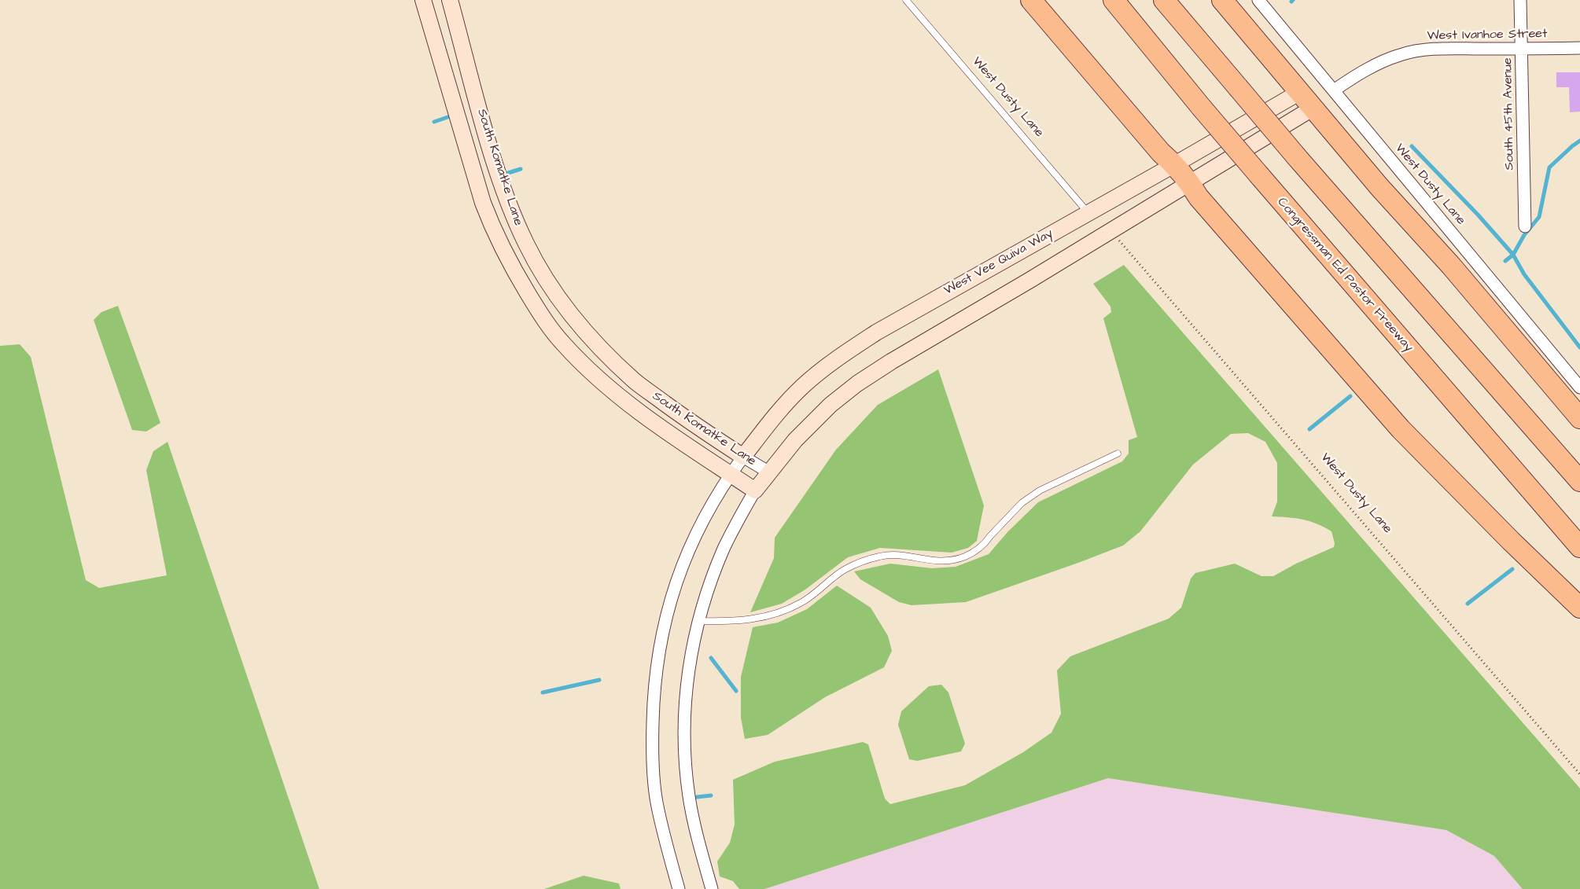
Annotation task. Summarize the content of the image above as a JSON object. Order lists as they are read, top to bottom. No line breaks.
{"streets":{"highway":["Congressman Ed Pastor Freeway"],"street":["West Ivanhoe Street","West Dusty Lane","South 45th Avenue","South Komatke Lane","West Vee Quiva Way"]},"crossings":[["West Ivanhoe Street","West Dusty Lane"],["West Ivanhoe Street","South 45th Avenue"],["West Dusty Lane","West Vee Quiva Way"],["South Komatke Lane","West Vee Quiva Way"]]}
